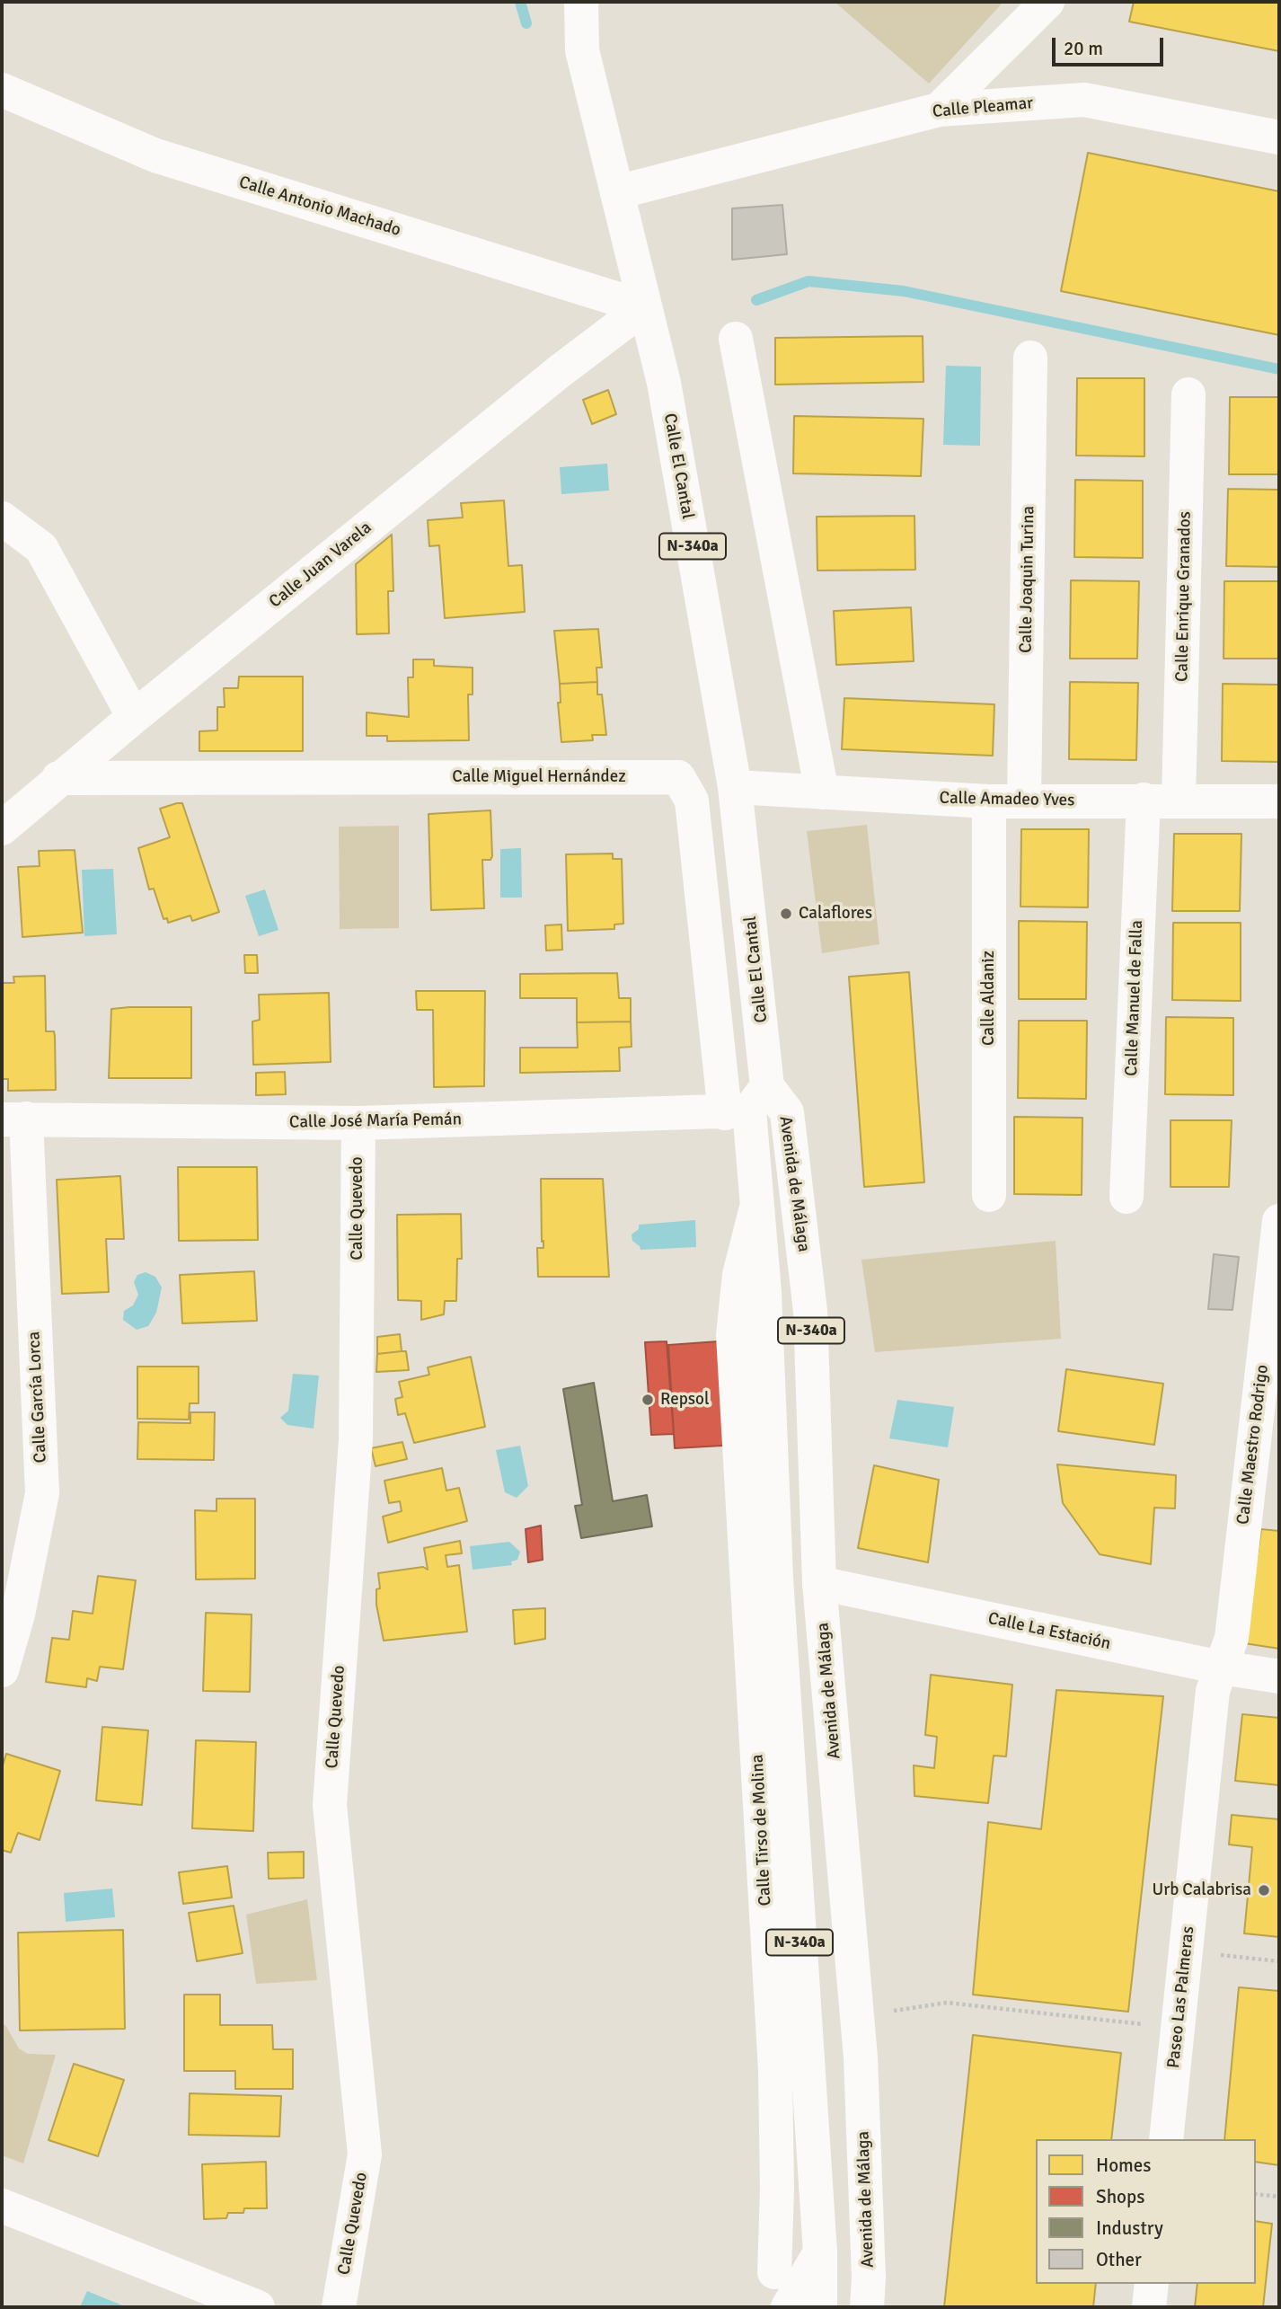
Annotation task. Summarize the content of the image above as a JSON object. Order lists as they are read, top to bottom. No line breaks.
{"streets":{"street":["Calle Pleamar","Calle Antonio Machado","Calle El Cantal","N-340a","Calle Juan Varela","Calle Joaquin Turina","Calle Enrique Granados","Calle Miguel Hernández","Calle Amadeo Yves","Calle Aldaniz","Calle Manuel de Falla","Calle José María Pemán","Avenida de Málaga","Calle Quevedo","Calle García Lorca","Calle Maestro Rodrigo","Calle La Estación","Calle Tirso de Molina","Paseo Las Palmeras"]},"crossings":[["Calle Pleamar","Calle El Cantal"],["Calle Antonio Machado","Calle El Cantal"],["Calle Antonio Machado","Calle Juan Varela"],["Calle El Cantal","Calle Juan Varela"],["Calle El Cantal","Calle Miguel Hernández"],["Calle El Cantal","Calle Amadeo Yves"],["Calle El Cantal","Calle José María Pemán"],["Calle El Cantal","Avenida de Málaga"],["Calle Juan Varela","Calle Miguel Hernández"],["Calle Joaquin Turina","Calle Amadeo Yves"],["Calle Enrique Granados","Calle Amadeo Yves"],["Calle Miguel Hernández","Calle José María Pemán"],["Calle Miguel Hernández","Avenida de Málaga"],["Calle Amadeo Yves","Calle Aldaniz"],["Calle Amadeo Yves","Calle Manuel de Falla"],["Calle José María Pemán","Avenida de Málaga"],["Calle José María Pemán","Calle Quevedo"],["Calle José María Pemán","Calle García Lorca"],["Avenida de Málaga","Calle La Estación"],["Avenida de Málaga","Calle Tirso de Molina"],["Calle Maestro Rodrigo","Calle La Estación"],["Calle Maestro Rodrigo","Paseo Las Palmeras"],["Calle La Estación","Paseo Las Palmeras"]],"places":["Calaflores","Repsol","Urb Calabrisa"],"legend":["Homes","Shops","Industry","Other"],"scale_bar":"20 m"}
